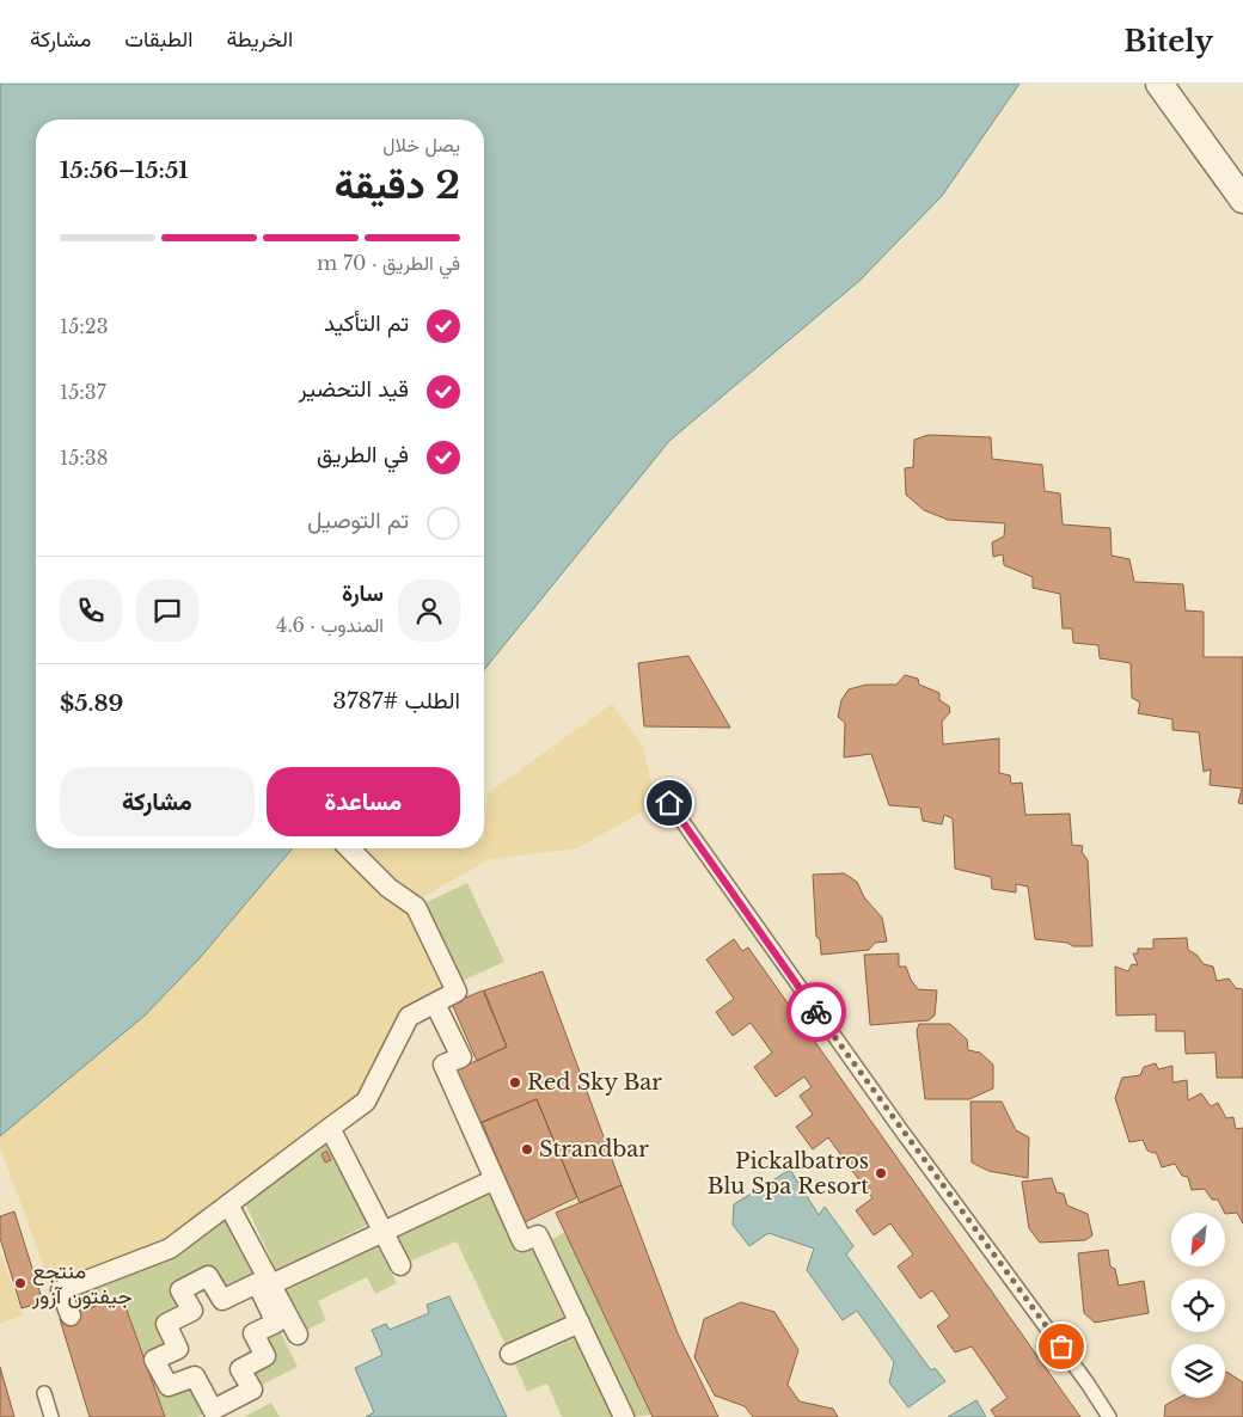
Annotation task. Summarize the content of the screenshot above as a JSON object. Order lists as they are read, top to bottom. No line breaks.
{"places":["Red Sky Bar","Strandbar","Pickalbatros Blu Spa Resort","منتجع جيفتون آزور"],"north":"bottom left","page":{"header":"Bitely","nav":["الخريطة","الطبقات","مشاركة"],"heading":["2 دقيقة","يصل خلال","15:51–15:56"],"panel":["سارة","المندوب · 4.6","الطلب #3787","$5.89"],"bar":"في الطريق · 70 m","list":[["تم التأكيد","15:23"],["قيد التحضير","15:37"],["في الطريق","15:38"],"تم التوصيل"],"buttons":["مساعدة","مشاركة"]}}
